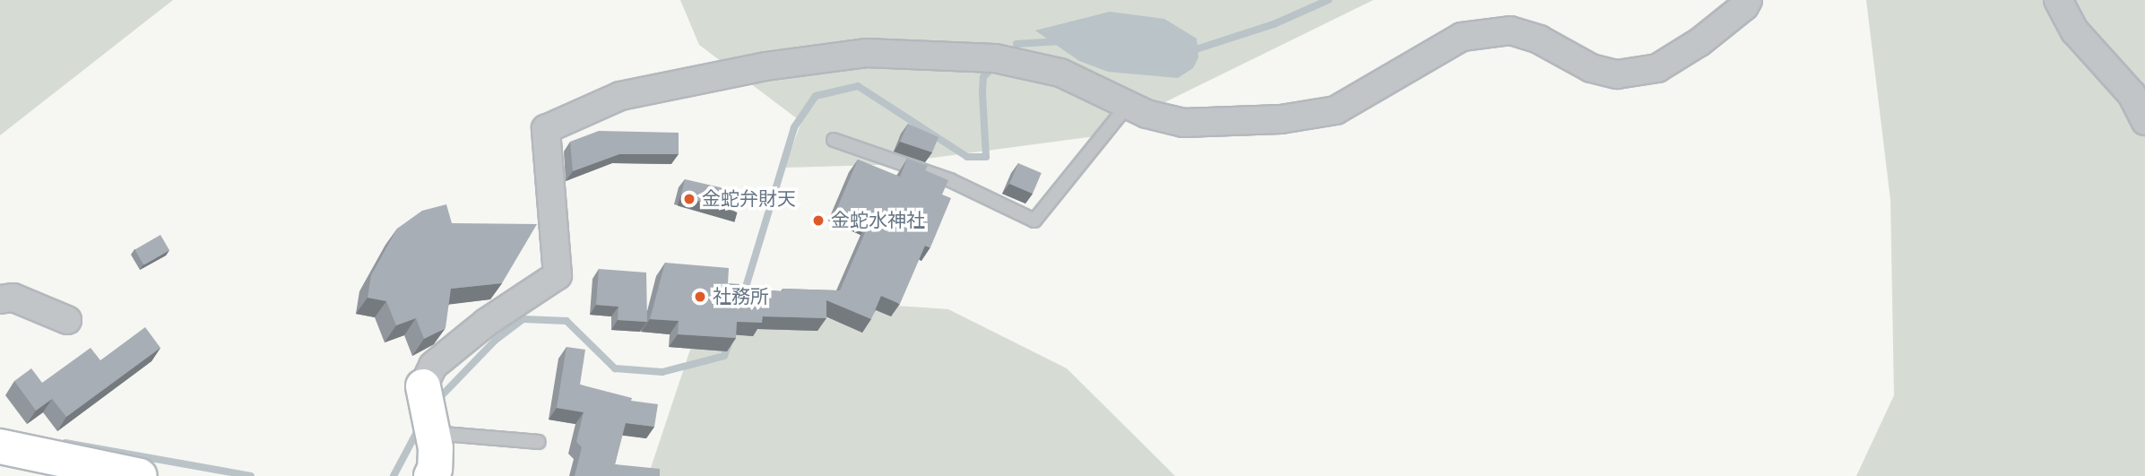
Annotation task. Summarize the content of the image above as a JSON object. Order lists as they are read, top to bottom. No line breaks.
{"places":["金蛇弁財天","金蛇水神社","社務所"]}
